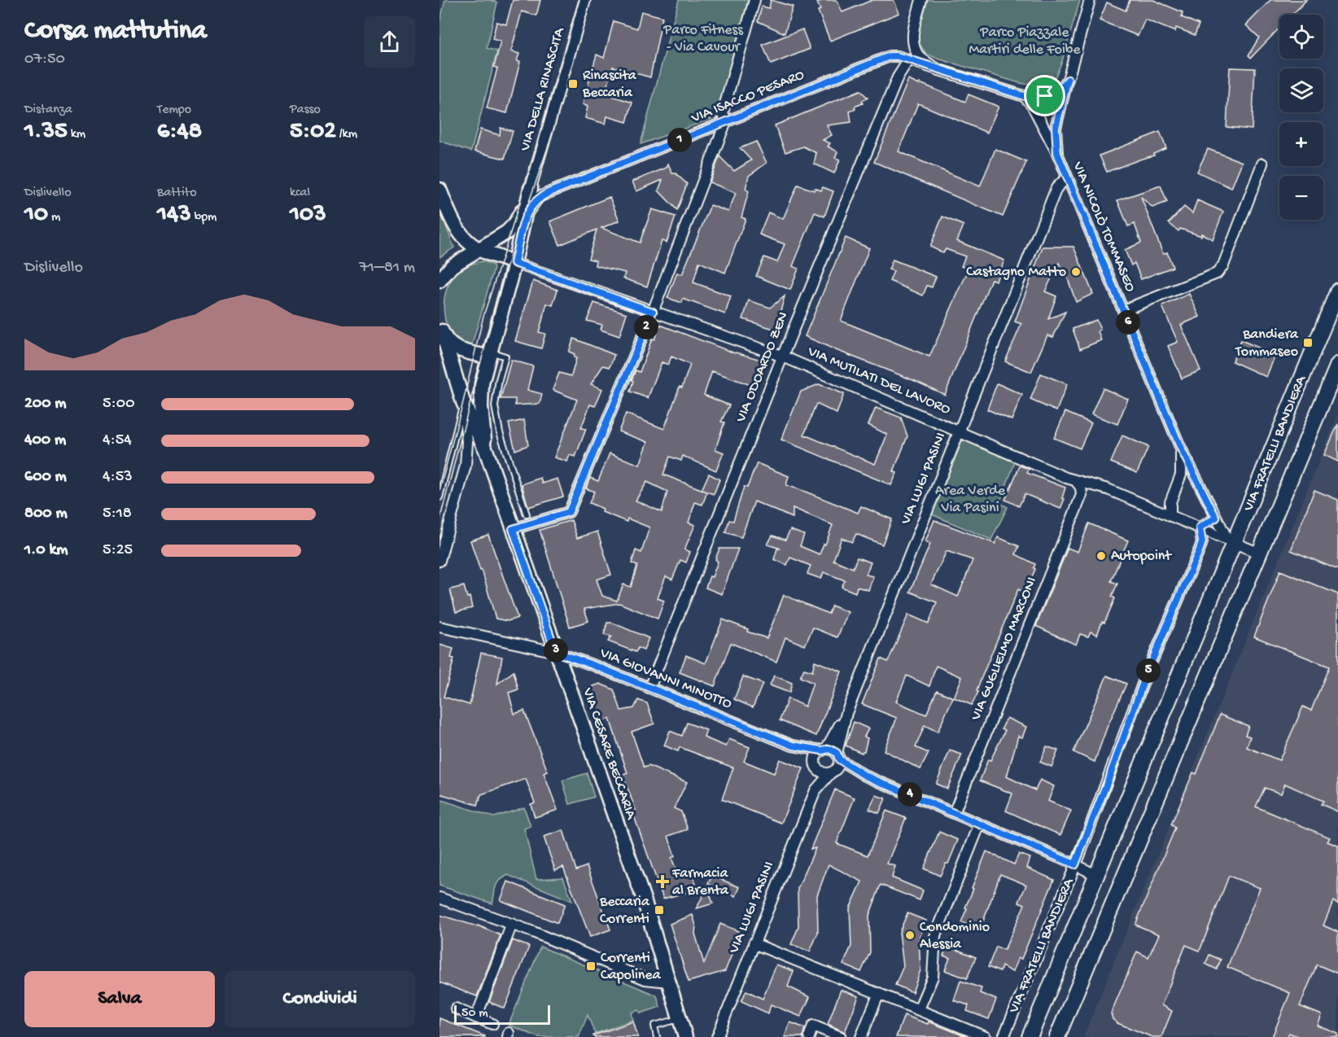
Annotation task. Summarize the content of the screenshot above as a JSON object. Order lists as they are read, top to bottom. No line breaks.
{"streets":{"main road":["VIA FRATELLI BANDIERA"],"street":["VIA DELLA RINASCITA","VIA ISACCO PESARO","VIA NICOLÒ TOMMASEO","VIA ODOARDO ZEN","VIA MUTILATI DEL LAVORO","VIA LUIGI PASINI","VIA GUGLIELMO MARCONI","VIA GIOVANNI MINOTTO","VIA CESARE BECCARIA"]},"crossings":[["VIA ISACCO PESARO","VIA ODOARDO ZEN"],["VIA NICOLÒ TOMMASEO","VIA MUTILATI DEL LAVORO"],["VIA NICOLÒ TOMMASEO","VIA FRATELLI BANDIERA"],["VIA NICOLÒ TOMMASEO","VIA LUIGI PASINI"],["VIA ODOARDO ZEN","VIA MUTILATI DEL LAVORO"],["VIA ODOARDO ZEN","VIA GIOVANNI MINOTTO"],["VIA MUTILATI DEL LAVORO","VIA FRATELLI BANDIERA"],["VIA MUTILATI DEL LAVORO","VIA LUIGI PASINI"],["VIA LUIGI PASINI","VIA GIOVANNI MINOTTO"],["VIA GIOVANNI MINOTTO","VIA CESARE BECCARIA"]],"parks":["Parco Fitness - Via Cavour","Parco Piazzale Martiri delle Foibe","Area Verde Via Pasini"],"places":{"transit":["Rinascita Beccaria","Bandiera Tommaseo","Beccaria Correnti","Correnti Capolinea"],"other":["Castagno Matto","Autopoint","Condominio Alessia"],"health":["Farmacia al Brenta"]},"scale_bar":"50 m","page":{"heading":["Corsa mattutina","07:50"],"map_buttons":["+","−"],"stats":[["Distanza","1.35 km"],["Tempo","6:48"],["Passo","5:02 /km"],["Dislivello","10 m"],["Battito","143 bpm"],["kcal","103"]],"pins":["1","6","2","3","5","4"],"chart":["Dislivello","71–81 m"],"list":[{"name":"200 m","note":"5:00"},{"name":"400 m","note":"4:54"},{"name":"600 m","note":"4:53"},{"name":"800 m","note":"5:18"},{"name":"1.0 km","note":"5:25"}],"buttons":["Salva","Condividi"],"scale":"50 m"}}
